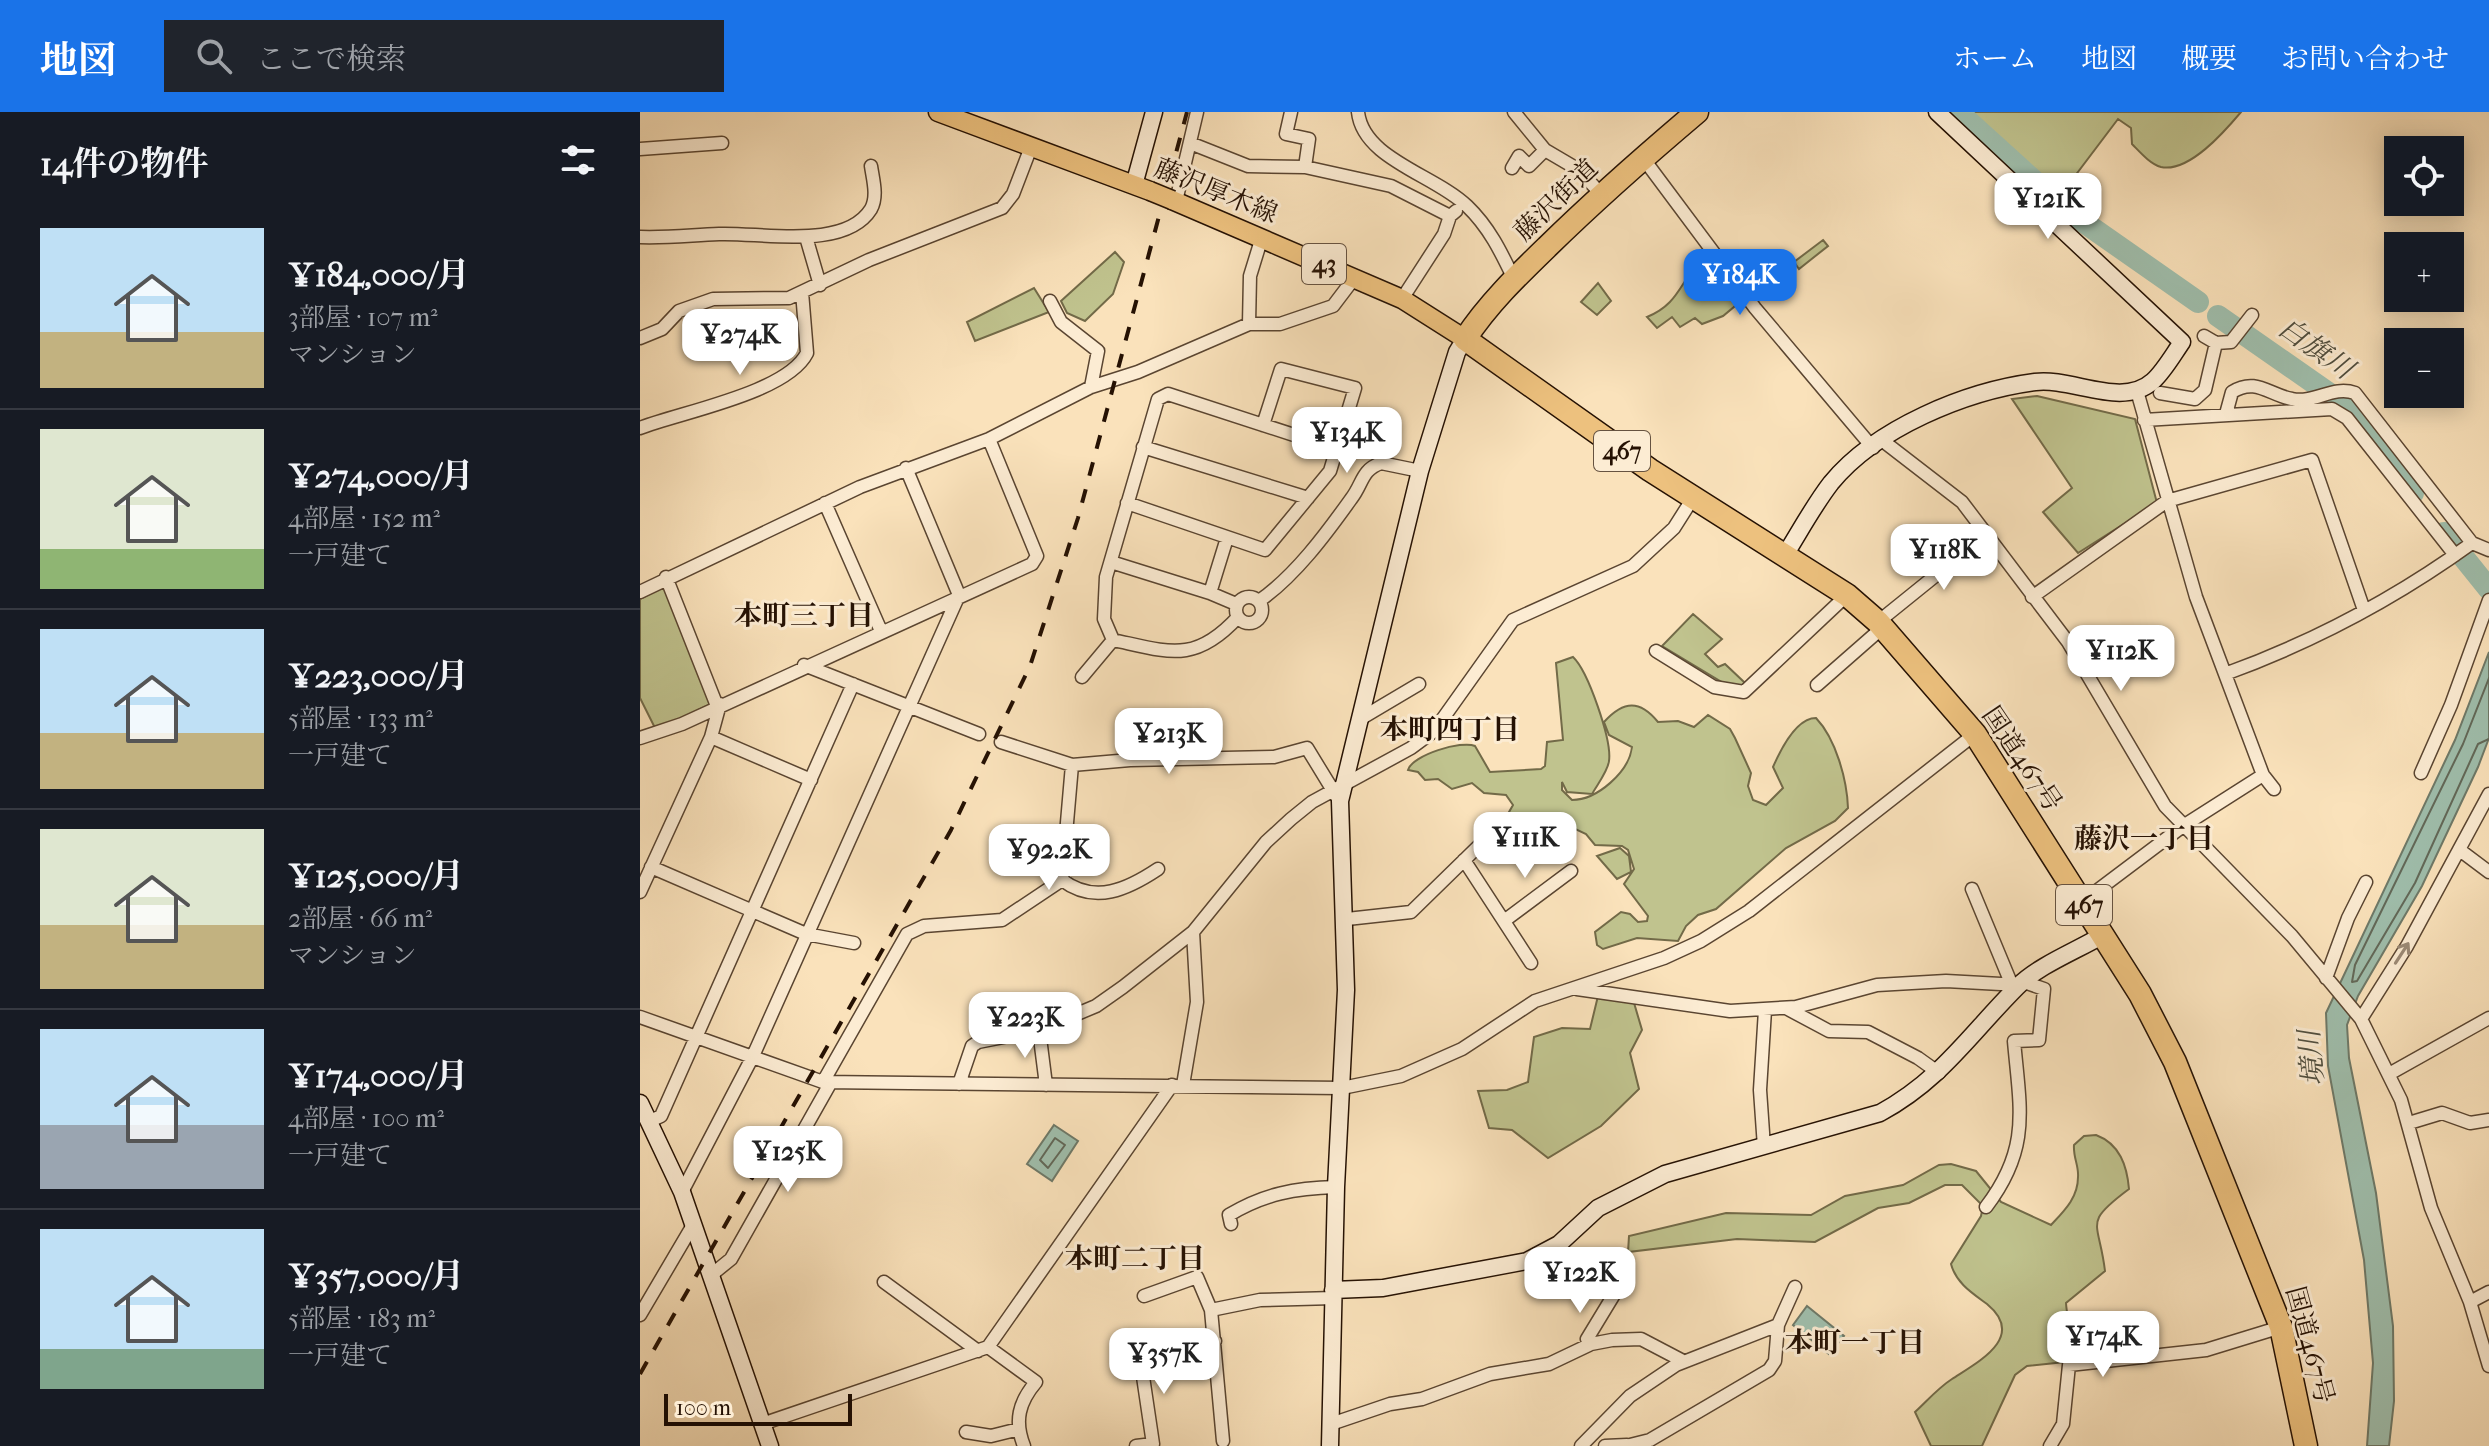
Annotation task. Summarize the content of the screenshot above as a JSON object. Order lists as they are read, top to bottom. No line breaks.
{"streets":{"highway":["藤沢街道","467","国道467号"],"main road":["藤沢厚木線","43"]},"crossings":[["藤沢厚木線","藤沢街道"],["藤沢厚木線","国道467号"],["藤沢街道","国道467号"]],"districts":["本町三丁目","本町四丁目","藤沢一丁目","本町二丁目","本町一丁目"],"water":["白旗川","境川"],"scale_bar":"100 m","page":{"header":"地図","search":"ここで検索","nav":["ホーム","地図","概要","お問い合わせ"],"heading":"14件の物件","map_buttons":["+","−"],"price":["¥121K","¥184K","¥274K","¥134K","¥118K","¥112K","¥213K","¥111K","¥92.2K","¥223K","¥125K","¥122K","¥174K","¥357K"],"list":[{"name":"¥184,000/月","note":"3部屋 · 107 m² · マンション"},{"name":"¥274,000/月","note":"4部屋 · 152 m² · 一戸建て"},{"name":"¥223,000/月","note":"5部屋 · 133 m² · 一戸建て"},{"name":"¥125,000/月","note":"2部屋 · 66 m² · マンション"},{"name":"¥174,000/月","note":"4部屋 · 100 m² · 一戸建て"},{"name":"¥357,000/月","note":"5部屋 · 183 m² · 一戸建て"}],"scale":"100 m"}}
